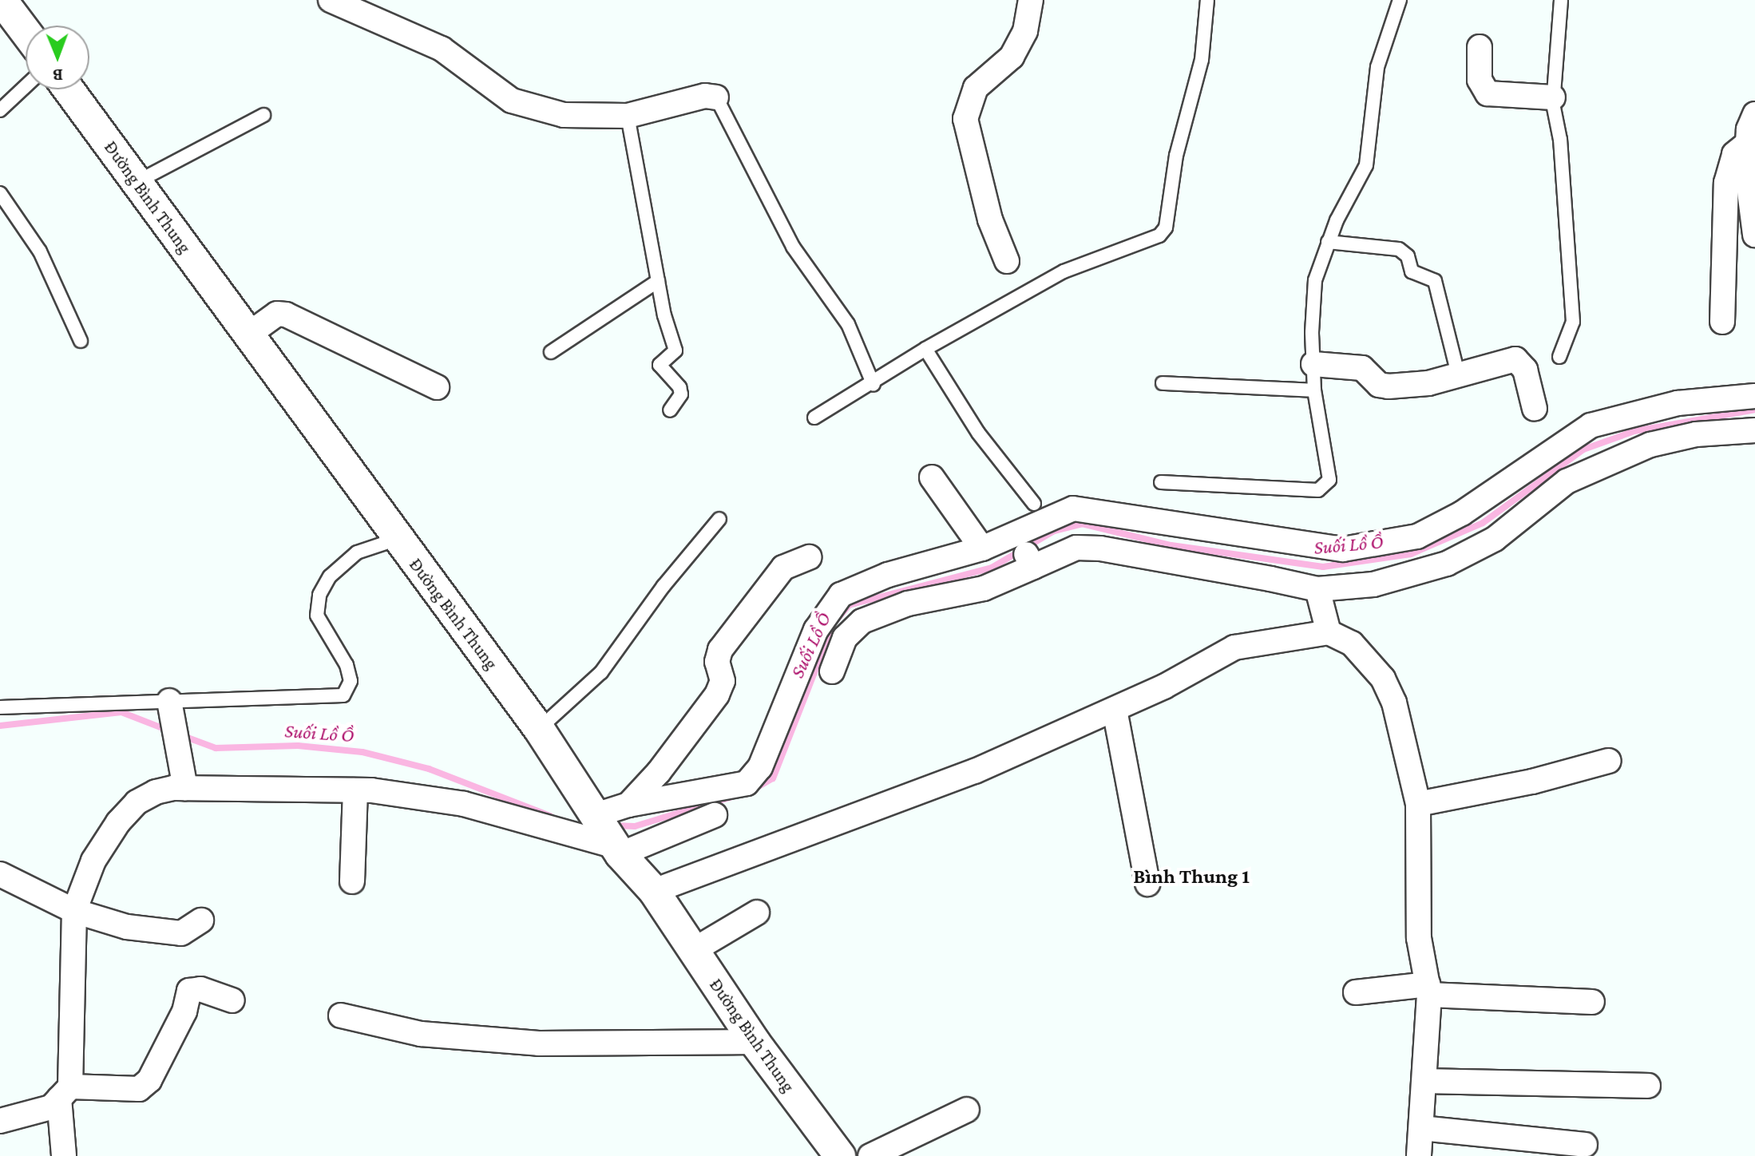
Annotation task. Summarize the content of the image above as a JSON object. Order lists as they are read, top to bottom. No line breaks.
{"streets":{"street":["Đường Bình Thung"]},"districts":["Bình Thung 1"],"water":["Suối Lồ Ồ"],"north":"bottom"}
